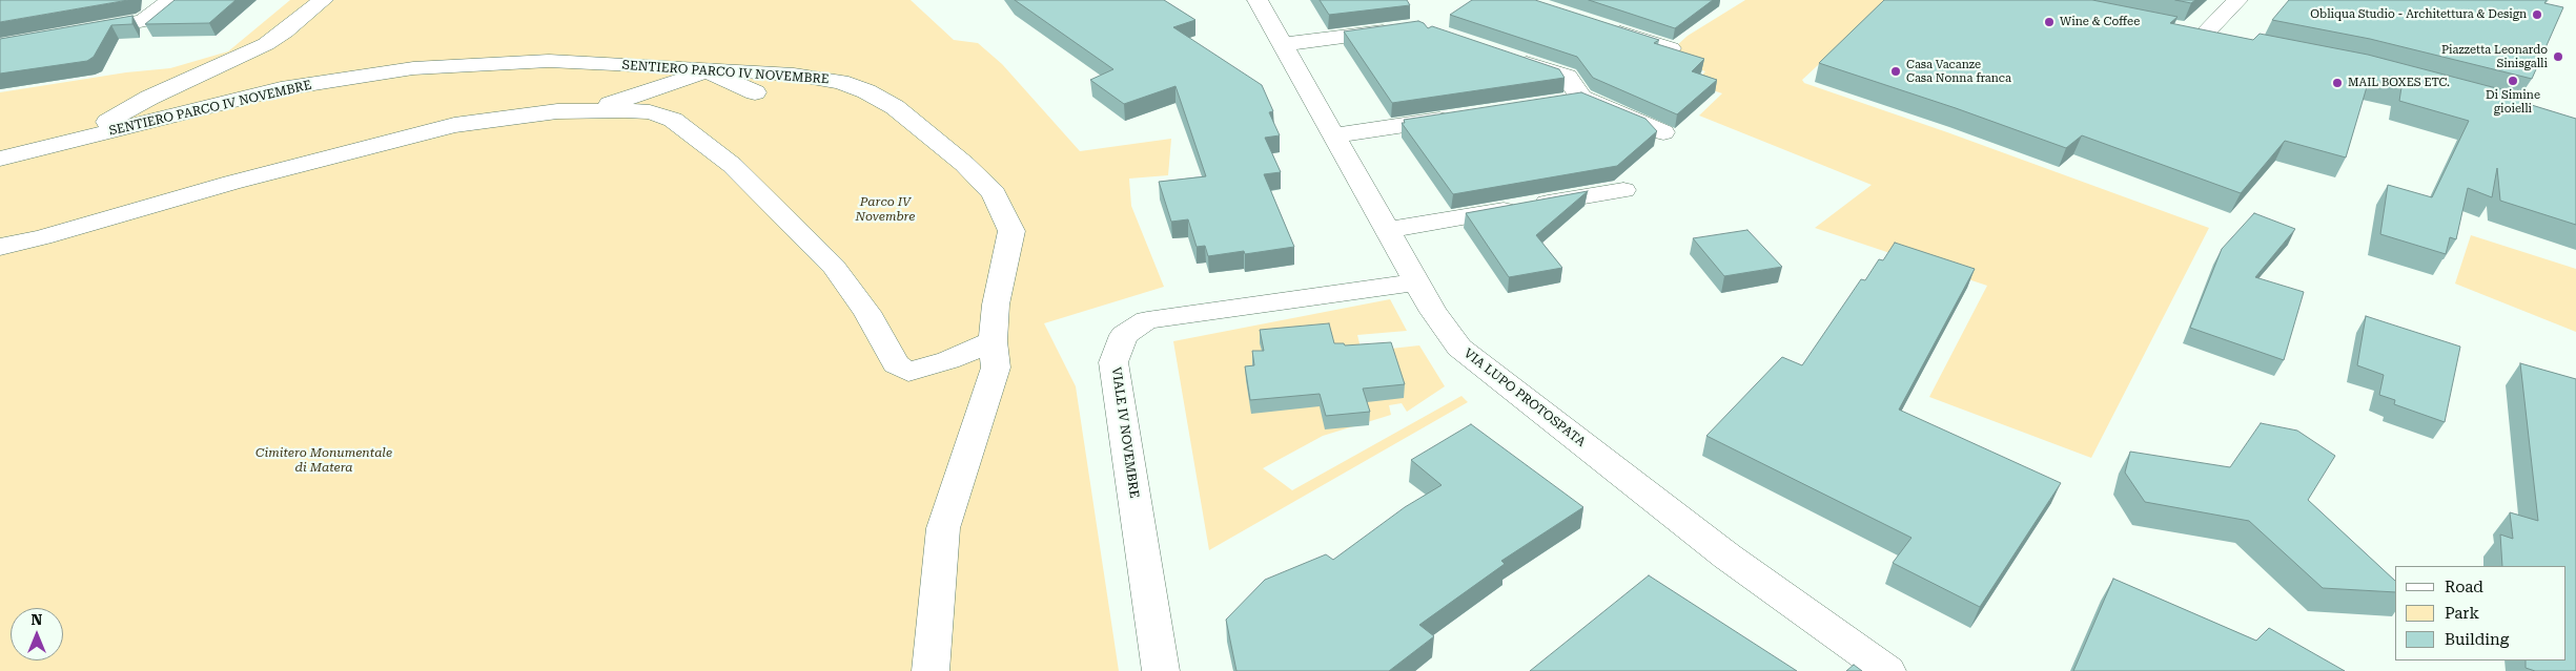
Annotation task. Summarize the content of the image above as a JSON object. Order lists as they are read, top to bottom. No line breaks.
{"streets":{"street":["SENTIERO PARCO IV NOVEMBRE","VIA LUPO PROTOSPATA","VIALE IV NOVEMBRE"]},"crossings":[["VIA LUPO PROTOSPATA","VIALE IV NOVEMBRE"]],"parks":["Parco IV Novembre","Cimitero Monumentale di Matera"],"places":["Obliqua Studio - Architettura & Design","Wine & Coffee","Piazzetta Leonardo Sinisgalli","Casa Vacanze Casa Nonna franca","Di Simine gioielli","MAIL BOXES ETC."],"legend":["Road","Park","Building"],"north":"top"}
